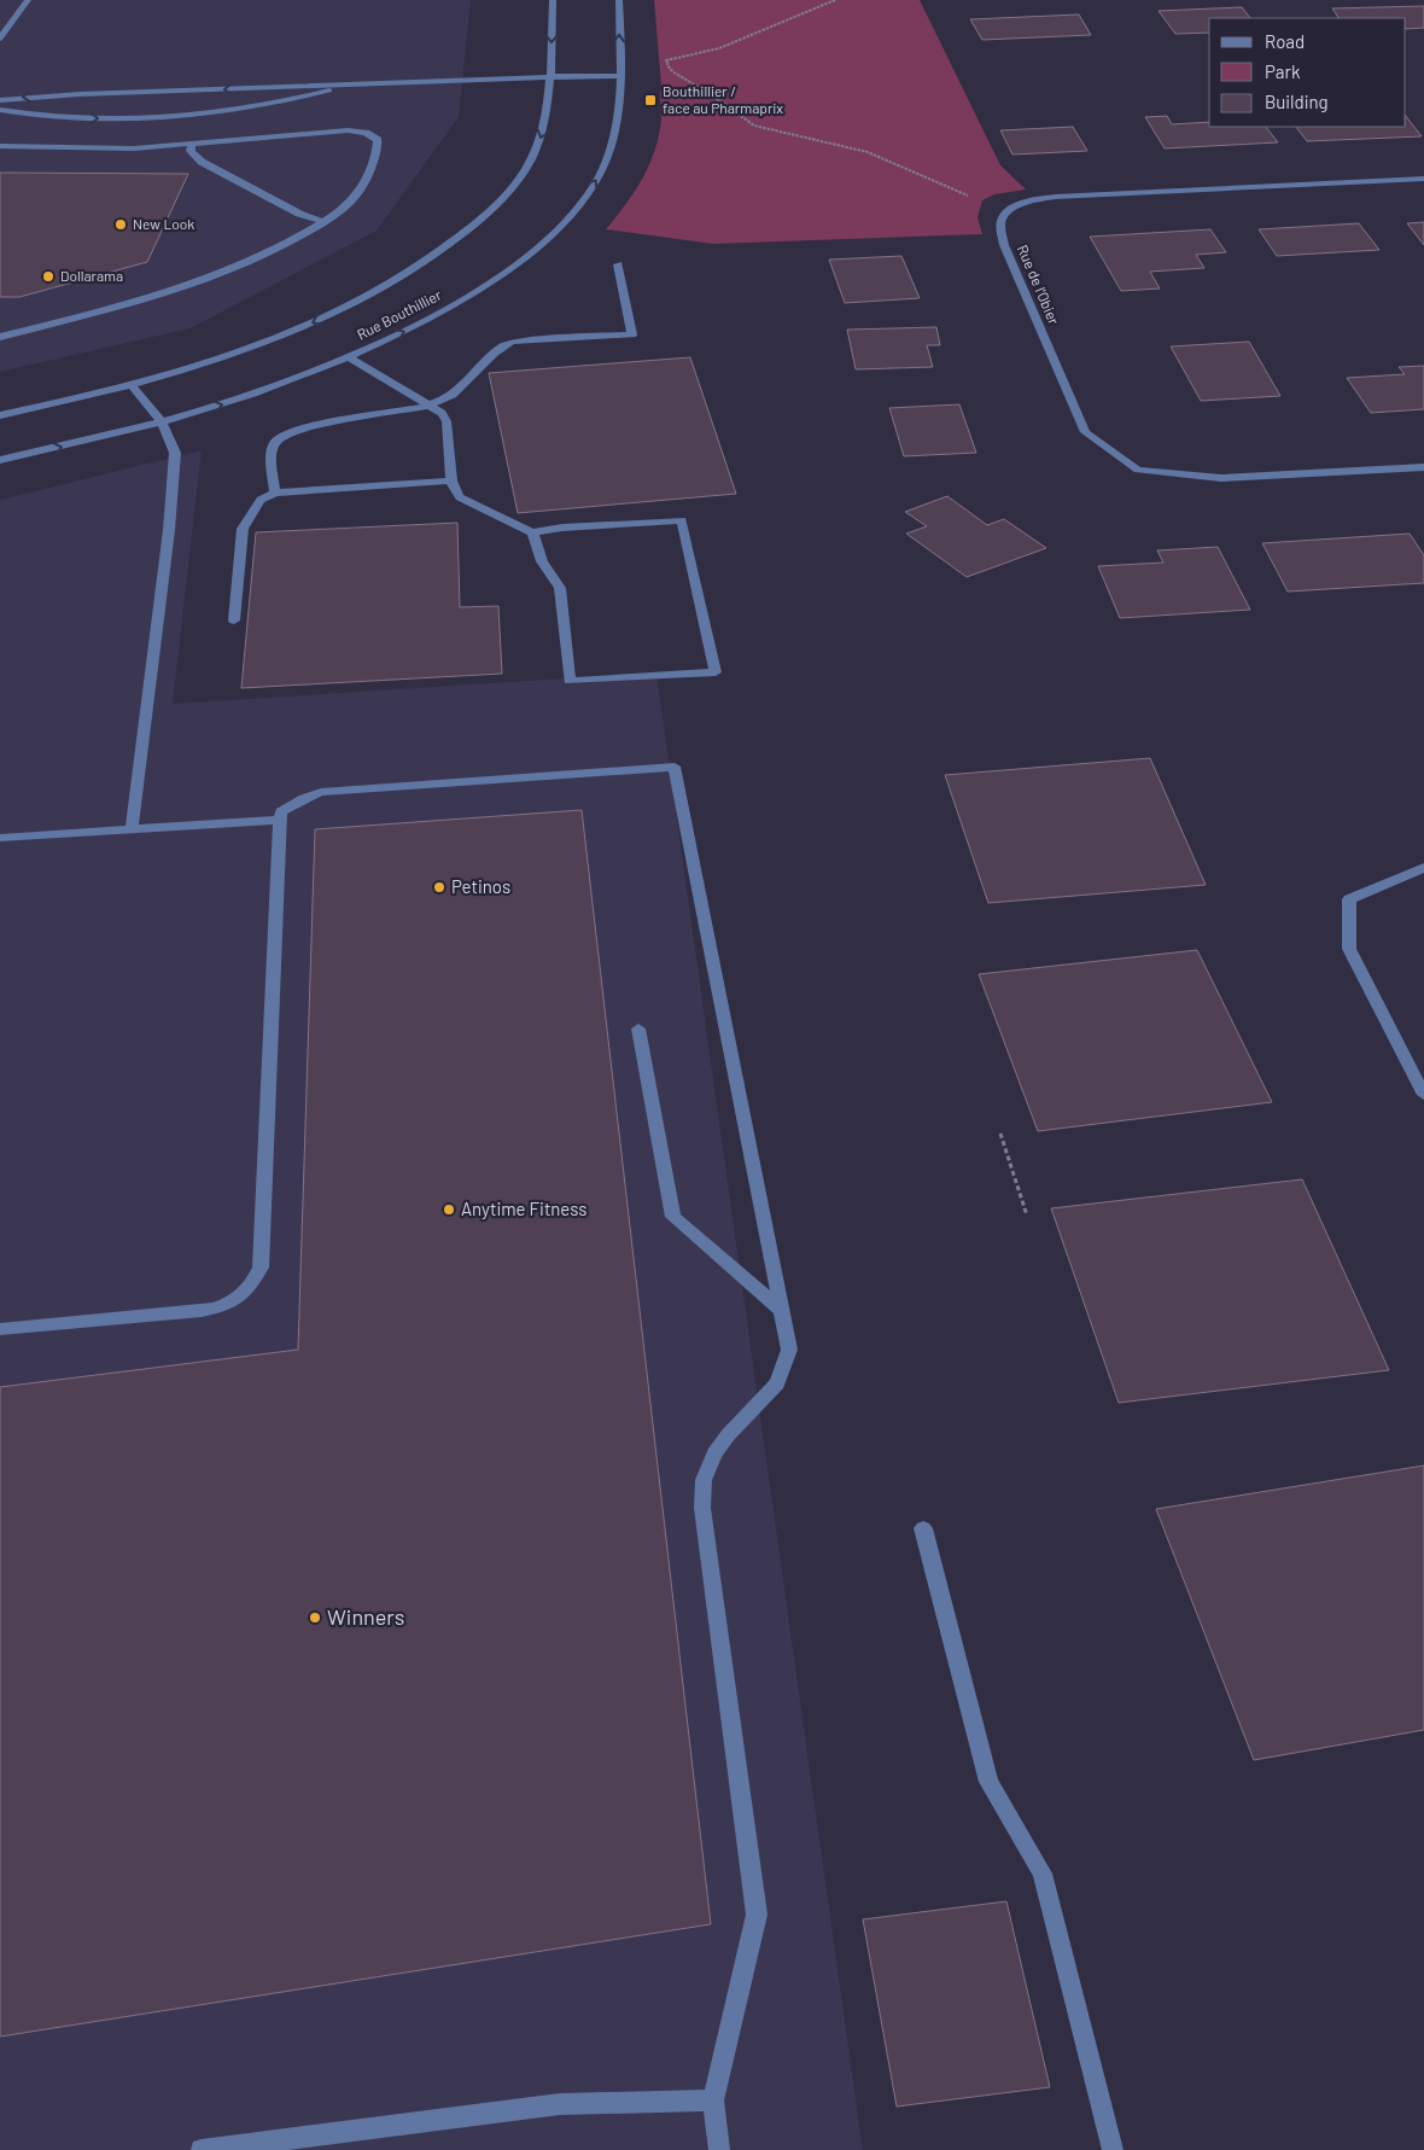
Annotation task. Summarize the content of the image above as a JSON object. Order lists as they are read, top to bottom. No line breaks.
{"streets":{"street":["Rue de l'Obier","Rue Bouthillier"]},"places":{"transit":["Bouthillier / face au Pharmaprix"],"other":["New Look","Dollarama","Petinos","Anytime Fitness","Winners"]},"legend":["Road","Park","Building"]}
